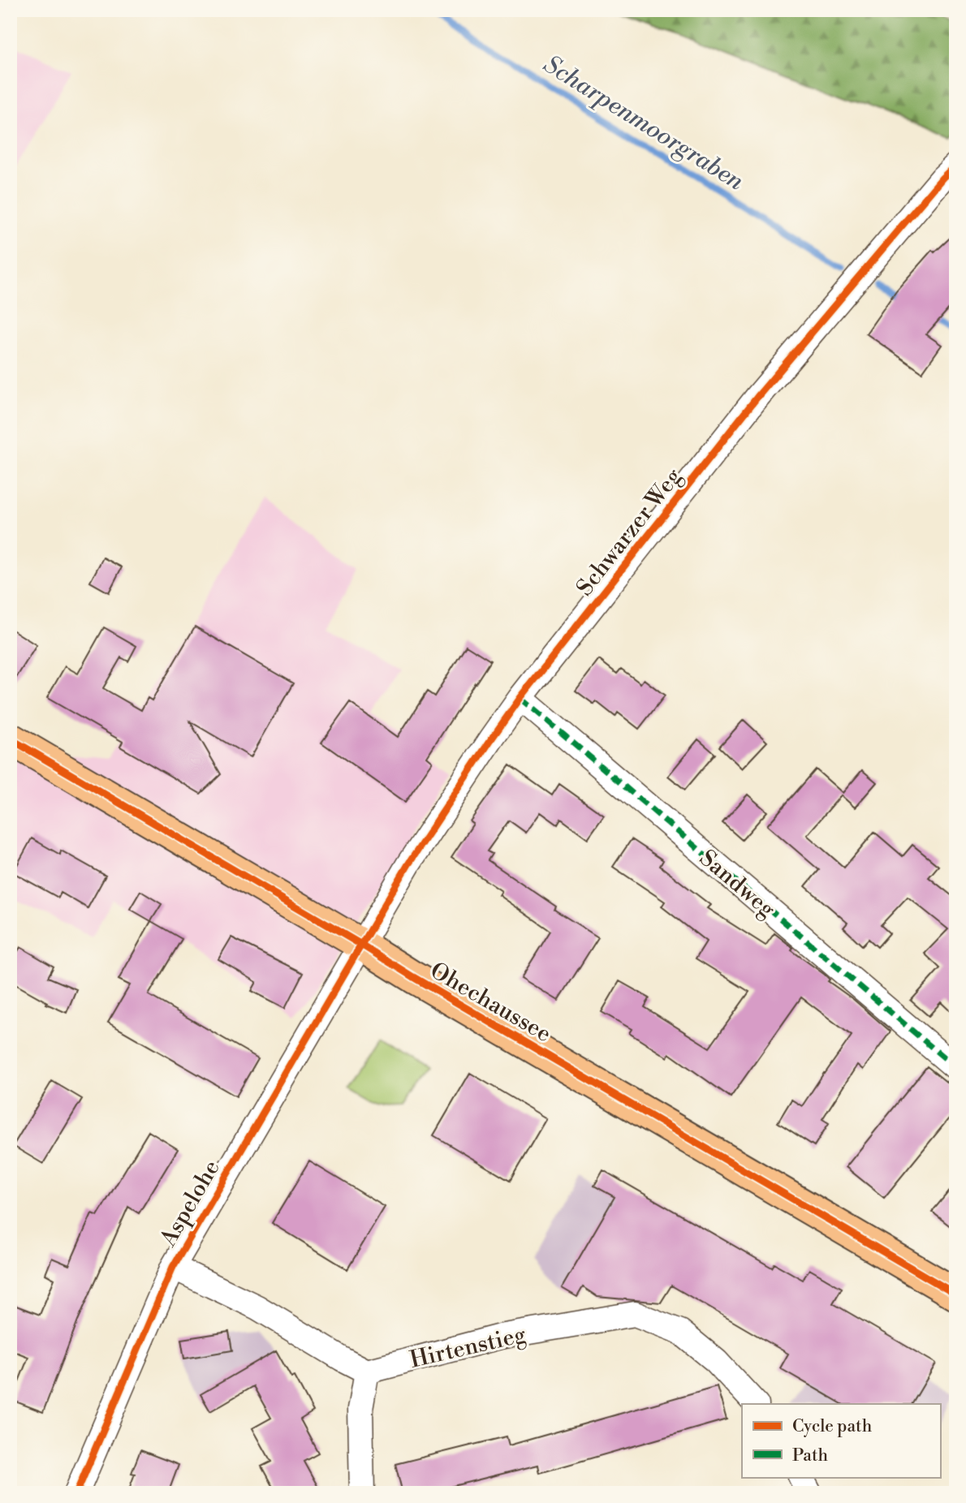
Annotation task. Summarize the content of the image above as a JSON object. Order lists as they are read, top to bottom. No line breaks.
{"streets":{"main road":["Ohechaussee"],"street":["Schwarzer Weg","Sandweg","Aspelohe","Hirtenstieg"]},"crossings":[["Schwarzer Weg","Sandweg"],["Schwarzer Weg","Ohechaussee"],["Schwarzer Weg","Aspelohe"],["Ohechaussee","Aspelohe"]],"water":["Scharpenmoorgraben"],"legend":["Cycle path","Path"]}
